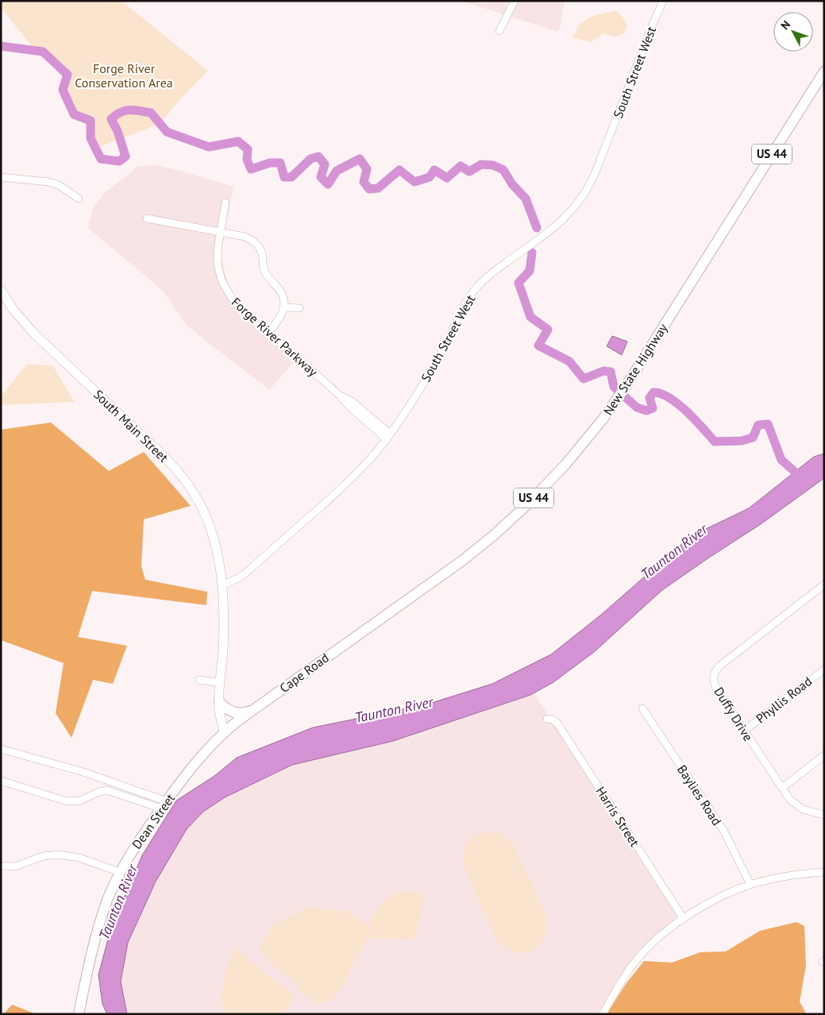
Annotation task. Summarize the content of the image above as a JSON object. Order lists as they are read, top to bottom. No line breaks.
{"streets":{"highway":["US 44","New State Highway","Cape Road","Dean Street"],"main road":["South Main Street"],"street":["South Street West","Forge River Parkway","Phyllis Road","Duffy Drive","Baylies Road","Harris Street"]},"crossings":[["South Street West","Forge River Parkway"],["South Street West","South Main Street"],["New State Highway","Cape Road"],["Cape Road","Dean Street"],["Phyllis Road","Duffy Drive"]],"water":["Taunton River"],"parks":["Forge River Conservation Area"],"north":"top left"}
